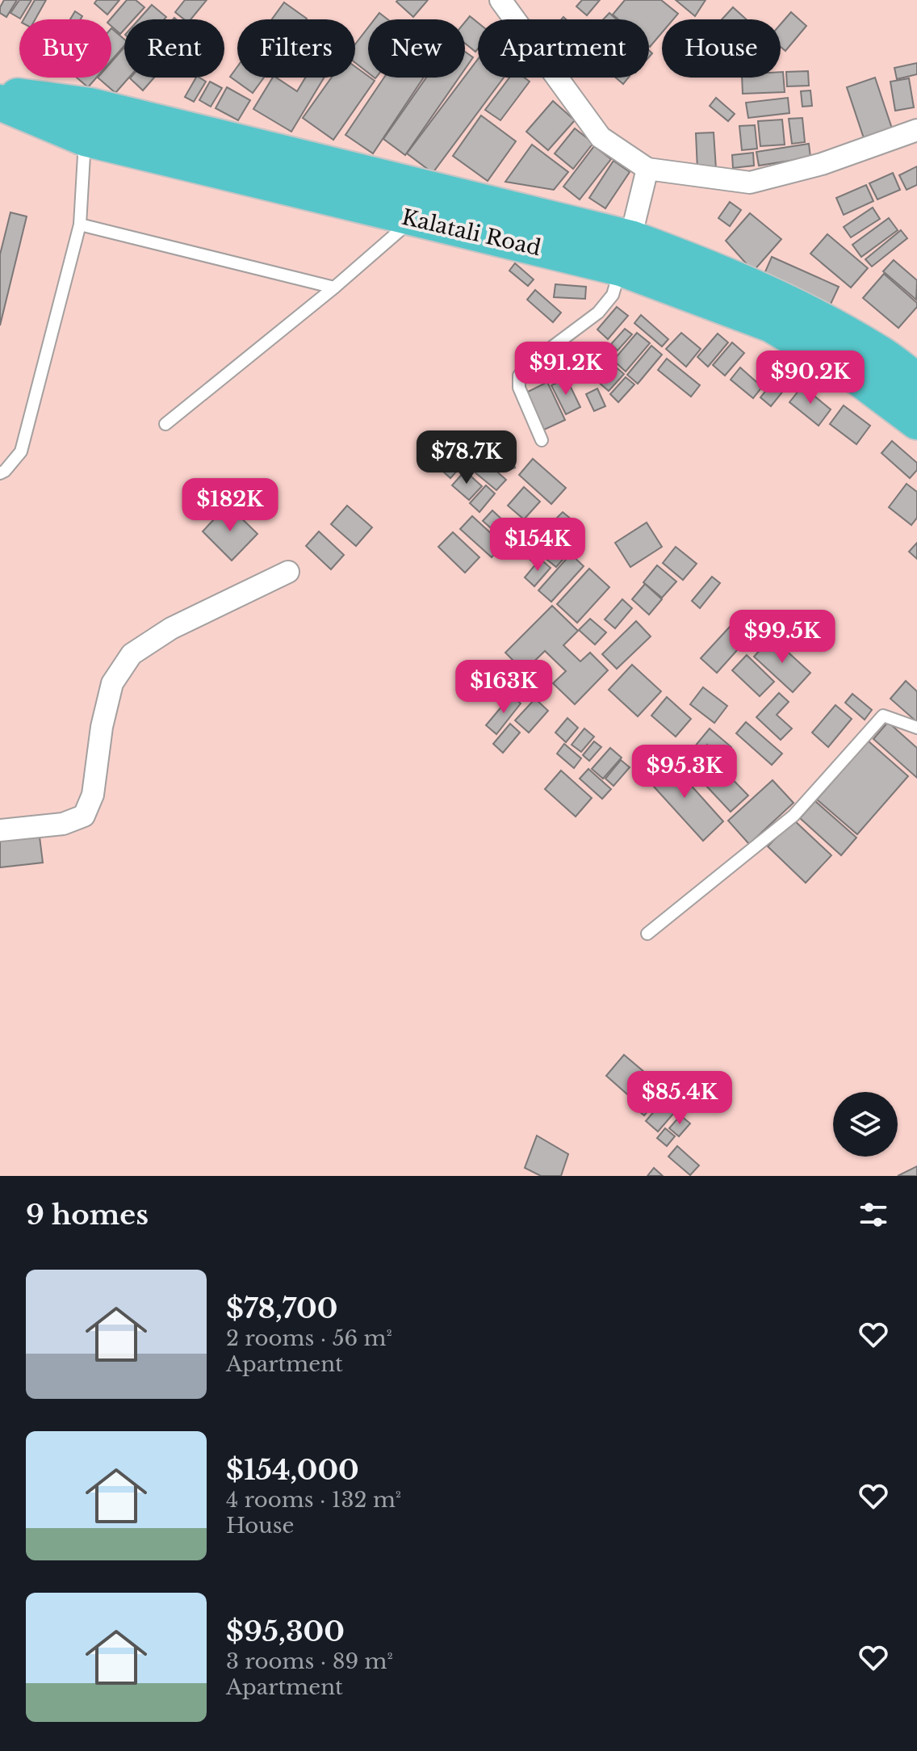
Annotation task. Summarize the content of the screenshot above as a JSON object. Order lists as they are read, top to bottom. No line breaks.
{"streets":{"highway":["Kalatali Road"]},"page":{"chip":["Buy","Rent","Filters","New","Apartment","House"],"price":["$91.2K","$90.2K","$78.7K","$182K","$154K","$99.5K","$163K","$95.3K","$85.4K"],"heading":"9 homes","list":[{"name":"$78,700","note":"2 rooms · 56 m² · Apartment"},{"name":"$154,000","note":"4 rooms · 132 m² · House"},{"name":"$95,300","note":"3 rooms · 89 m² · Apartment"}]}}
